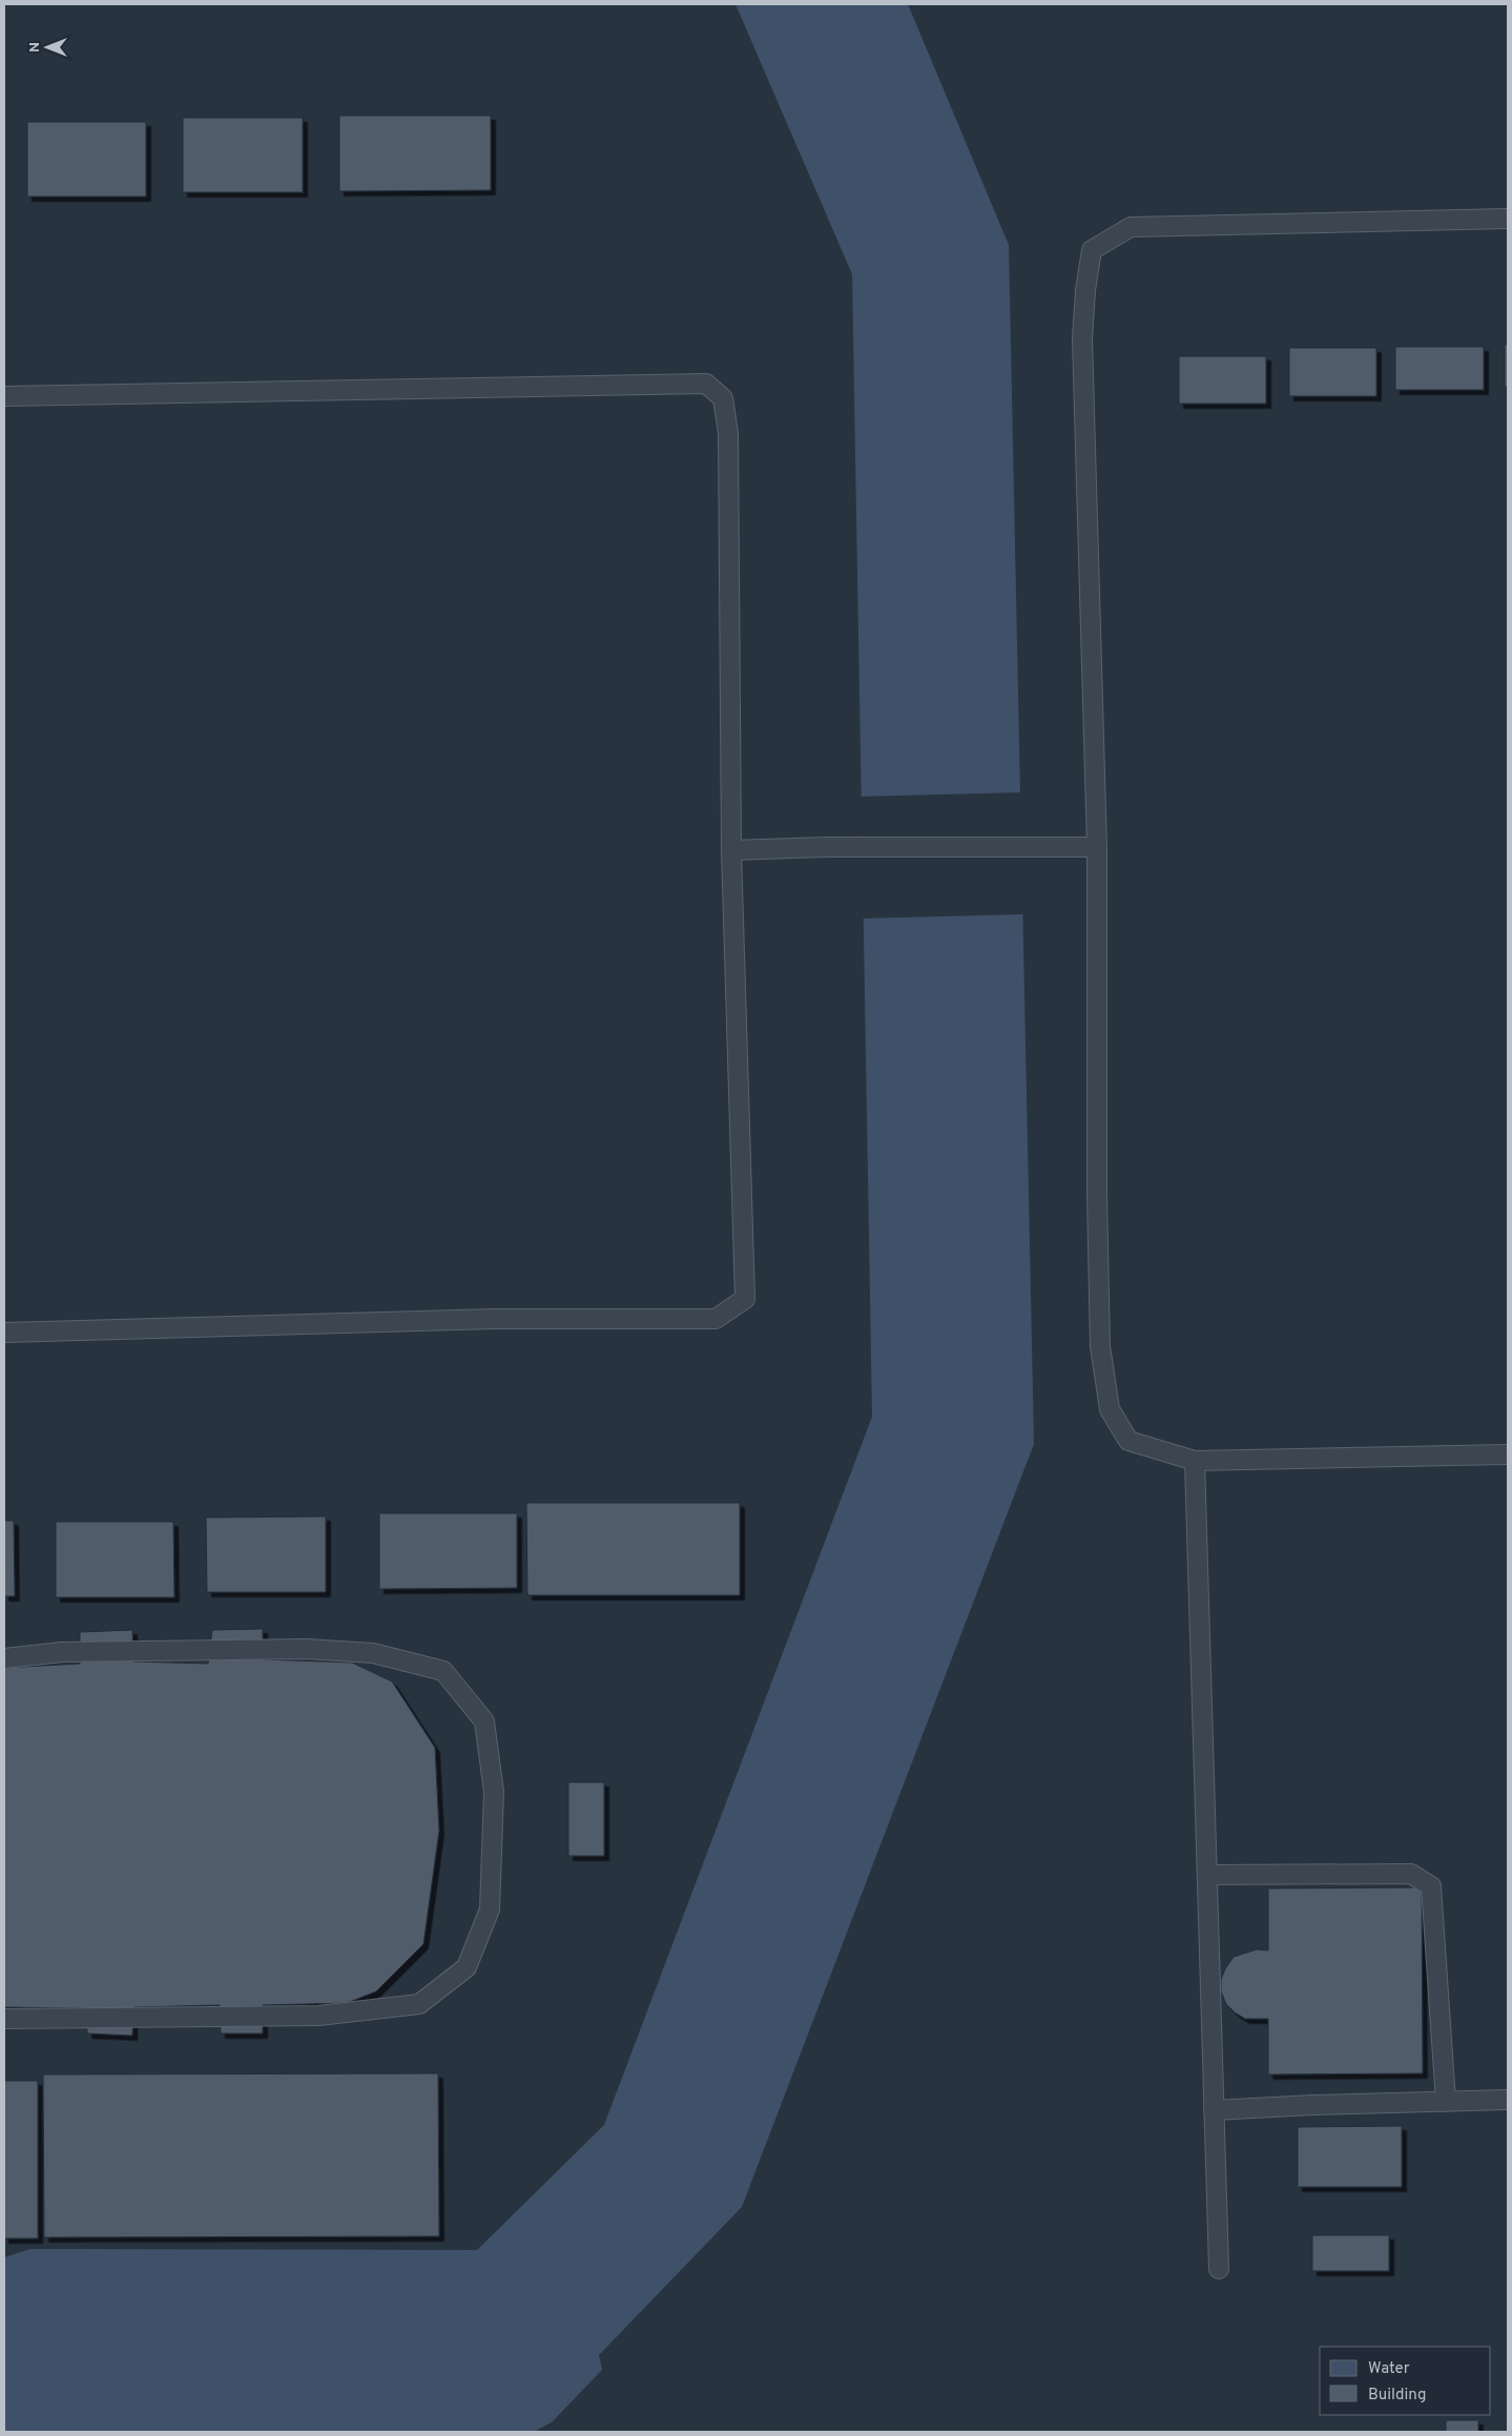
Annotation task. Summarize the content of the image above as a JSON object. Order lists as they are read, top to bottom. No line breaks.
{"legend":["Water","Building"],"north":"left"}
